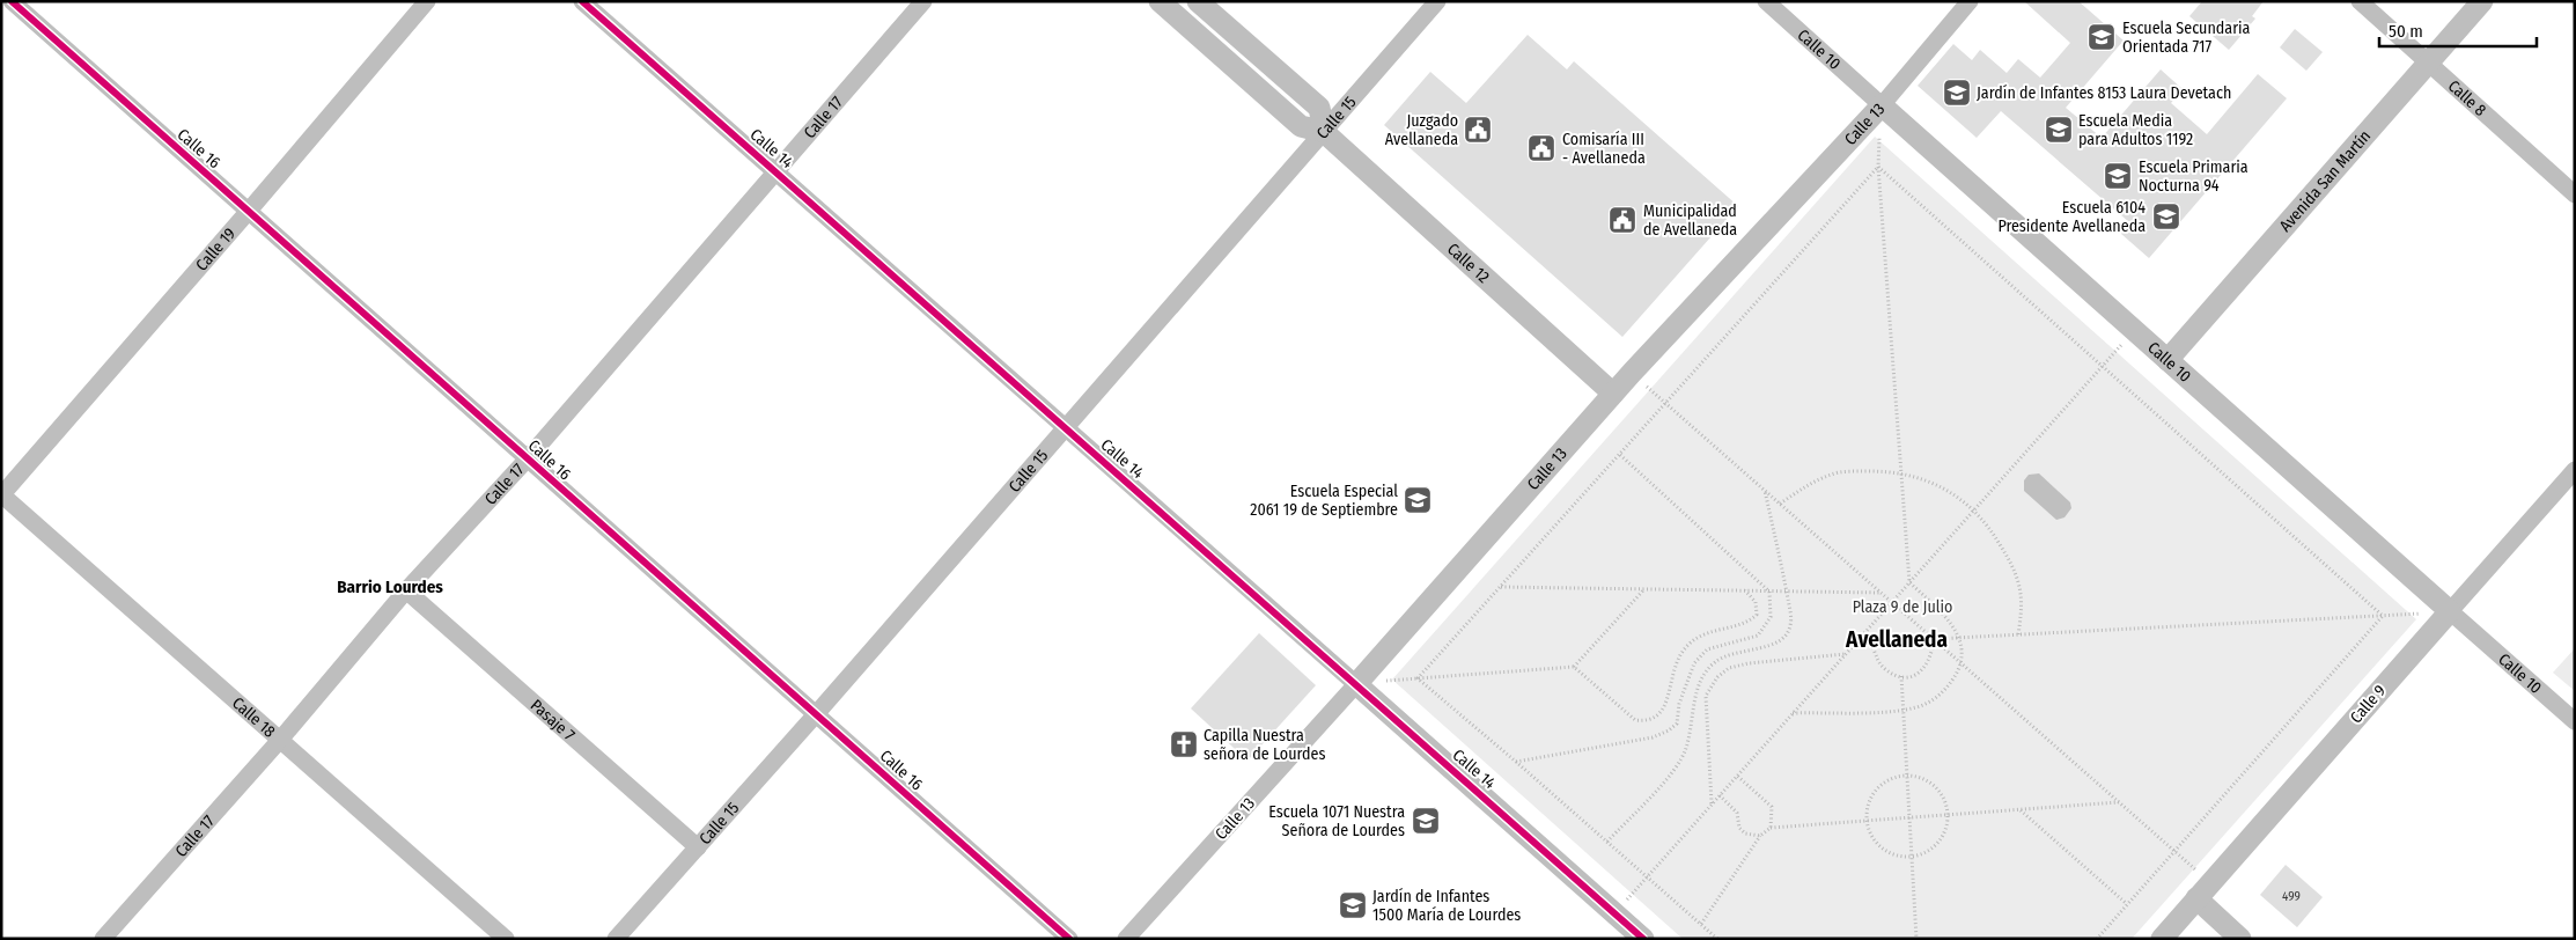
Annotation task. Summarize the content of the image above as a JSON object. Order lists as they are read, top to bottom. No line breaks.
{"streets":{"street":["Calle 10","Calle 8","Calle 17","Calle 15","Calle 13","Calle 16","Calle 14","Avenida San Martín","Calle 19","Calle 12","Calle 9","Calle 18","Pasaje 7"]},"crossings":[["Calle 10","Calle 13"],["Calle 10","Avenida San Martín"],["Calle 10","Calle 9"],["Calle 8","Avenida San Martín"],["Calle 17","Calle 16"],["Calle 17","Calle 14"],["Calle 17","Calle 18"],["Calle 17","Pasaje 7"],["Calle 15","Calle 16"],["Calle 15","Calle 14"],["Calle 15","Calle 12"],["Calle 15","Pasaje 7"],["Calle 13","Calle 14"],["Calle 13","Calle 12"],["Calle 16","Calle 19"],["Calle 19","Calle 18"]],"districts":["Barrio Lourdes","Avellaneda"],"parks":["Plaza 9 de Julio"],"places":{"school or university":["Escuela Secundaria Orientada 717","Jardín de Infantes 8153 Laura Devetach","Escuela Media para Adultos 1192","Escuela Primaria Nocturna 94","Escuela 6104 Presidente Avellaneda","Escuela Especial 2061 19 de Septiembre","Escuela 1071 Nuestra Señora de Lourdes","Jardín de Infantes 1500 María de Lourdes"],"public building":["Juzgado Avellaneda","Comisaría III - Avellaneda","Municipalidad de Avellaneda"],"church":["Capilla Nuestra señora de Lourdes"]},"house_numbers":["499"],"scale_bar":"50 m"}
